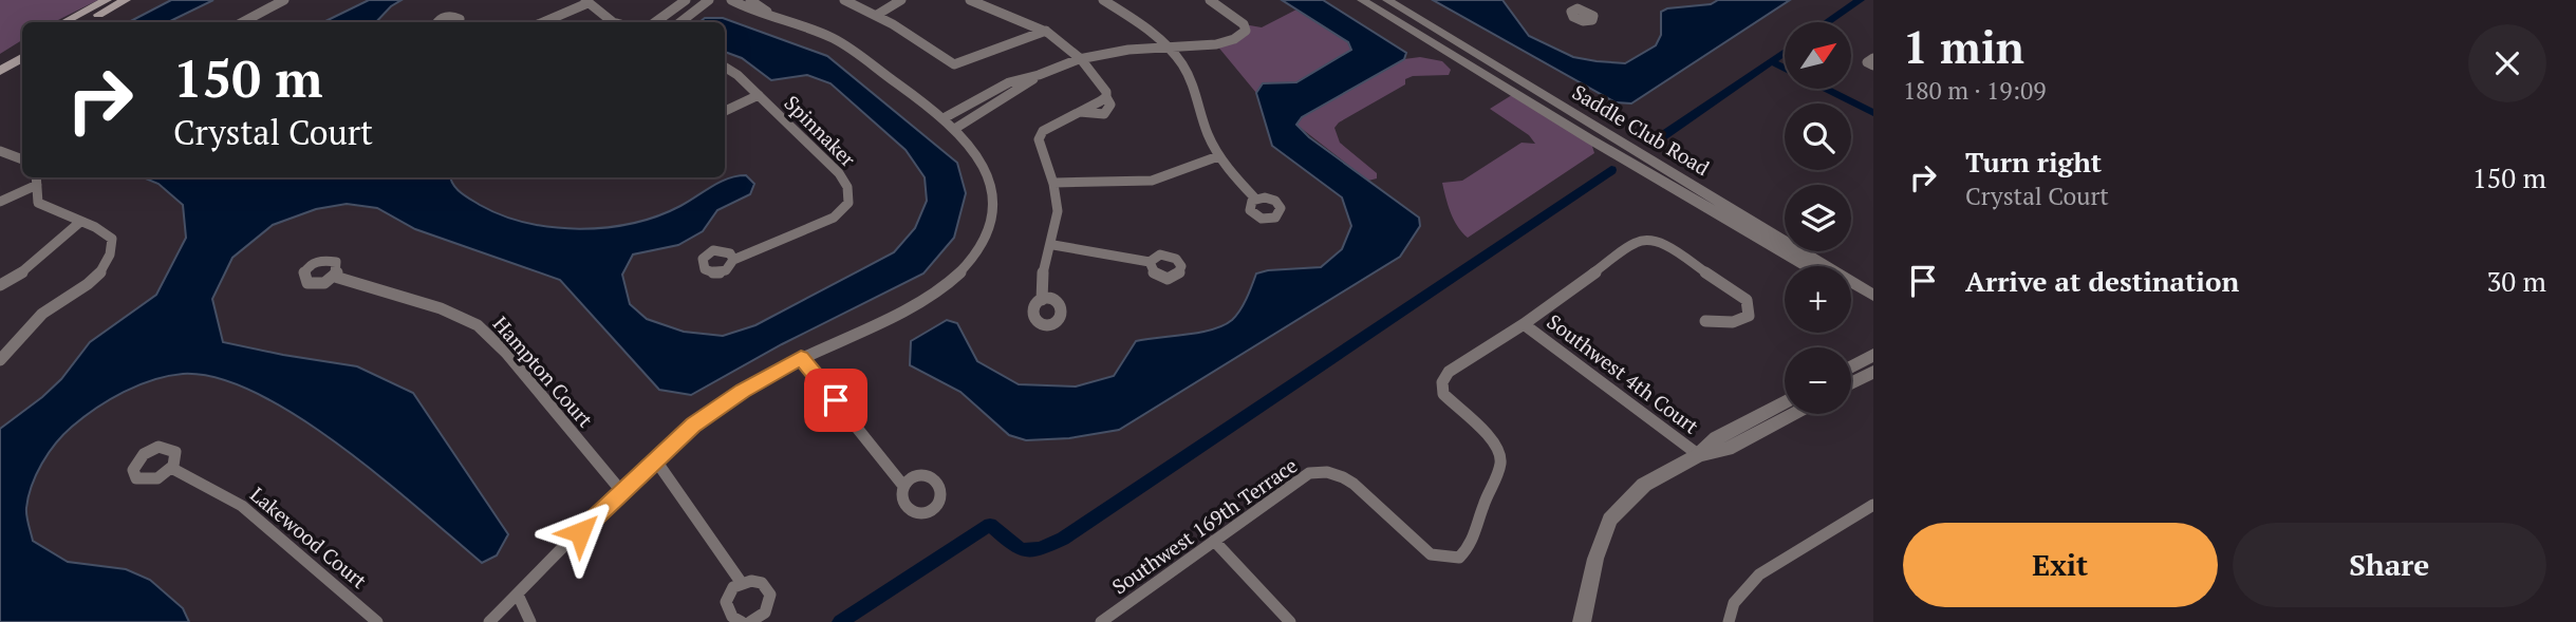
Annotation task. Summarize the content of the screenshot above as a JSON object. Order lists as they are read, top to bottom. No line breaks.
{"streets":{"street":["Saddle Club Road","Spinnaker","Hampton Court","Southwest 4th Court","Southwest 169th Terrace","Lakewood Court"]},"crossings":[["Southwest 4th Court","Southwest 169th Terrace"]],"north":"top right","page":{"heading":["1 min","180 m · 19:09"],"map_buttons":["+","−"],"turn":["150 m","Crystal Court"],"list":[{"name":"Turn right","note":"Crystal Court","value":"150 m"},{"name":"Arrive at destination","value":"30 m"}],"buttons":["Exit","Share"]}}
